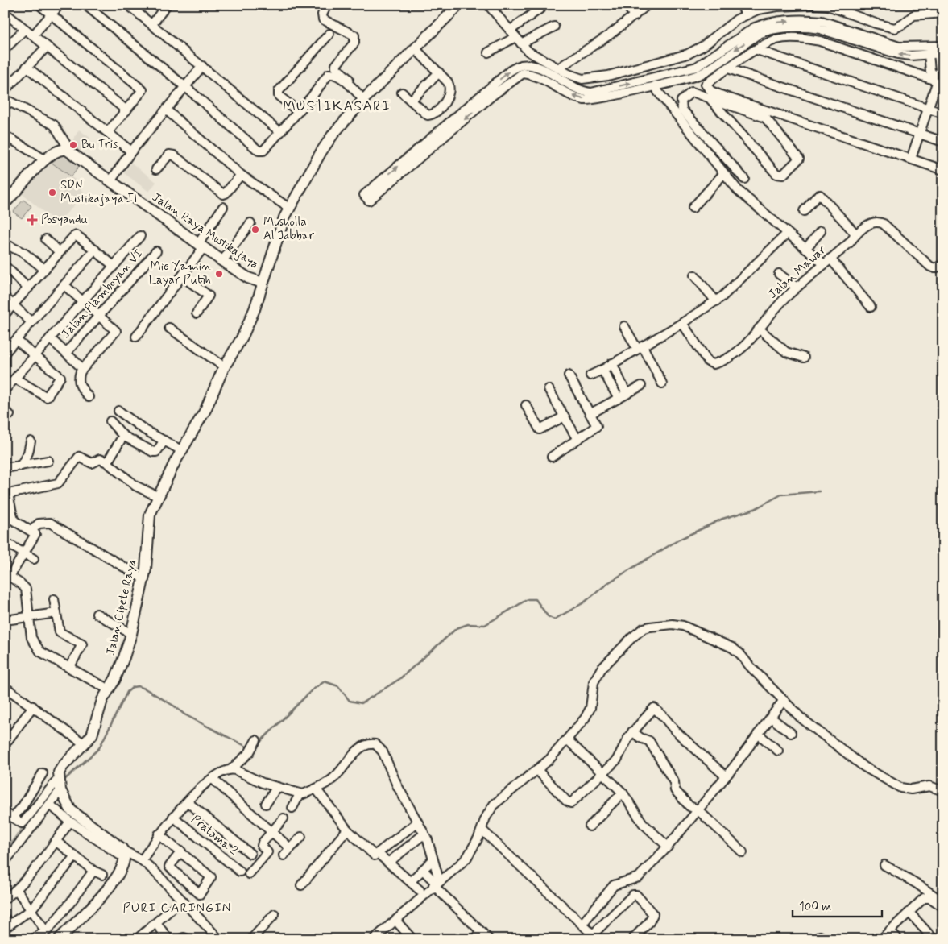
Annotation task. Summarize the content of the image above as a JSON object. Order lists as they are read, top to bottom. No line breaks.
{"streets":{"main road":["Jalan Raya Mustikajaya","Jalan Cipete Raya"],"street":["Jalan Mawar","Jalan Flamboyan VI","Pratama 2"]},"crossings":[["Jalan Raya Mustikajaya","Jalan Cipete Raya"]],"districts":["MUSTIKASARI","PURI CARINGIN"],"places":{"other":["Bu Tris","SDN Mustikajaya II","Musholla Al Jabbar","Mie Yamin Layar Putih"],"health":["Posyandu"]},"scale_bar":"100 m"}
